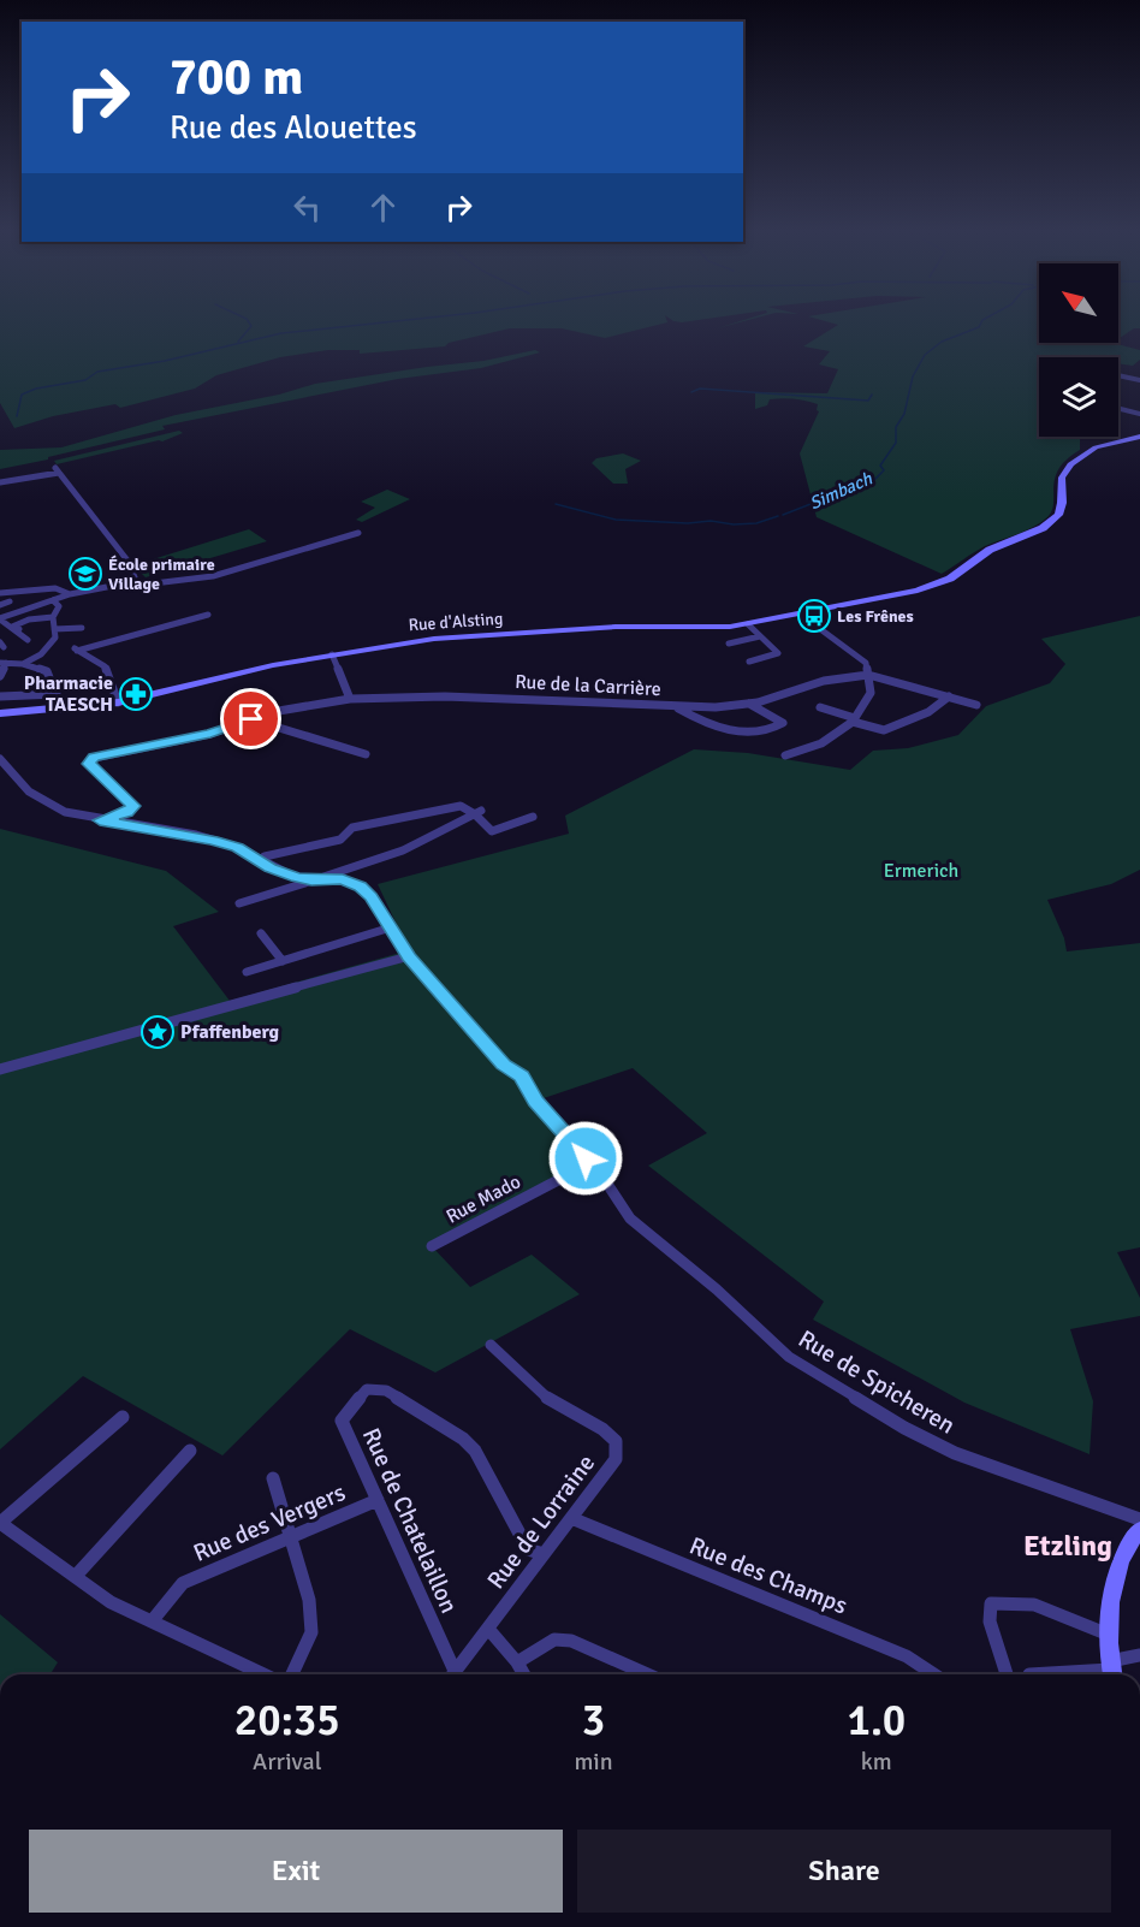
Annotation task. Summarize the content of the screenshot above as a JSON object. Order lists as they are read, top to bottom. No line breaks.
{"streets":{"main road":["Rue d'Alsting"],"street":["Rue de la Carrière","Rue Mado","Rue de Spicheren","Rue de Chatelaillon","Rue de Lorraine","Rue des Vergers","Rue des Champs"]},"crossings":[["Rue Mado","Rue de Spicheren"],["Rue de Chatelaillon","Rue de Lorraine"],["Rue de Chatelaillon","Rue des Vergers"],["Rue de Lorraine","Rue des Champs"]],"districts":["Etzling"],"water":["Simbach"],"parks":["Ermerich"],"places":{"school or university":["École primaire Village"],"bus stop":["Les Frênes"],"pharmacy":["Pharmacie TAESCH"],"place":["Pfaffenberg"]},"north":"top left","page":{"turn":["700 m","Rue des Alouettes"],"eta":["20:35","Arrival","3","min","1.0","km"],"buttons":["Exit","Share"]}}
